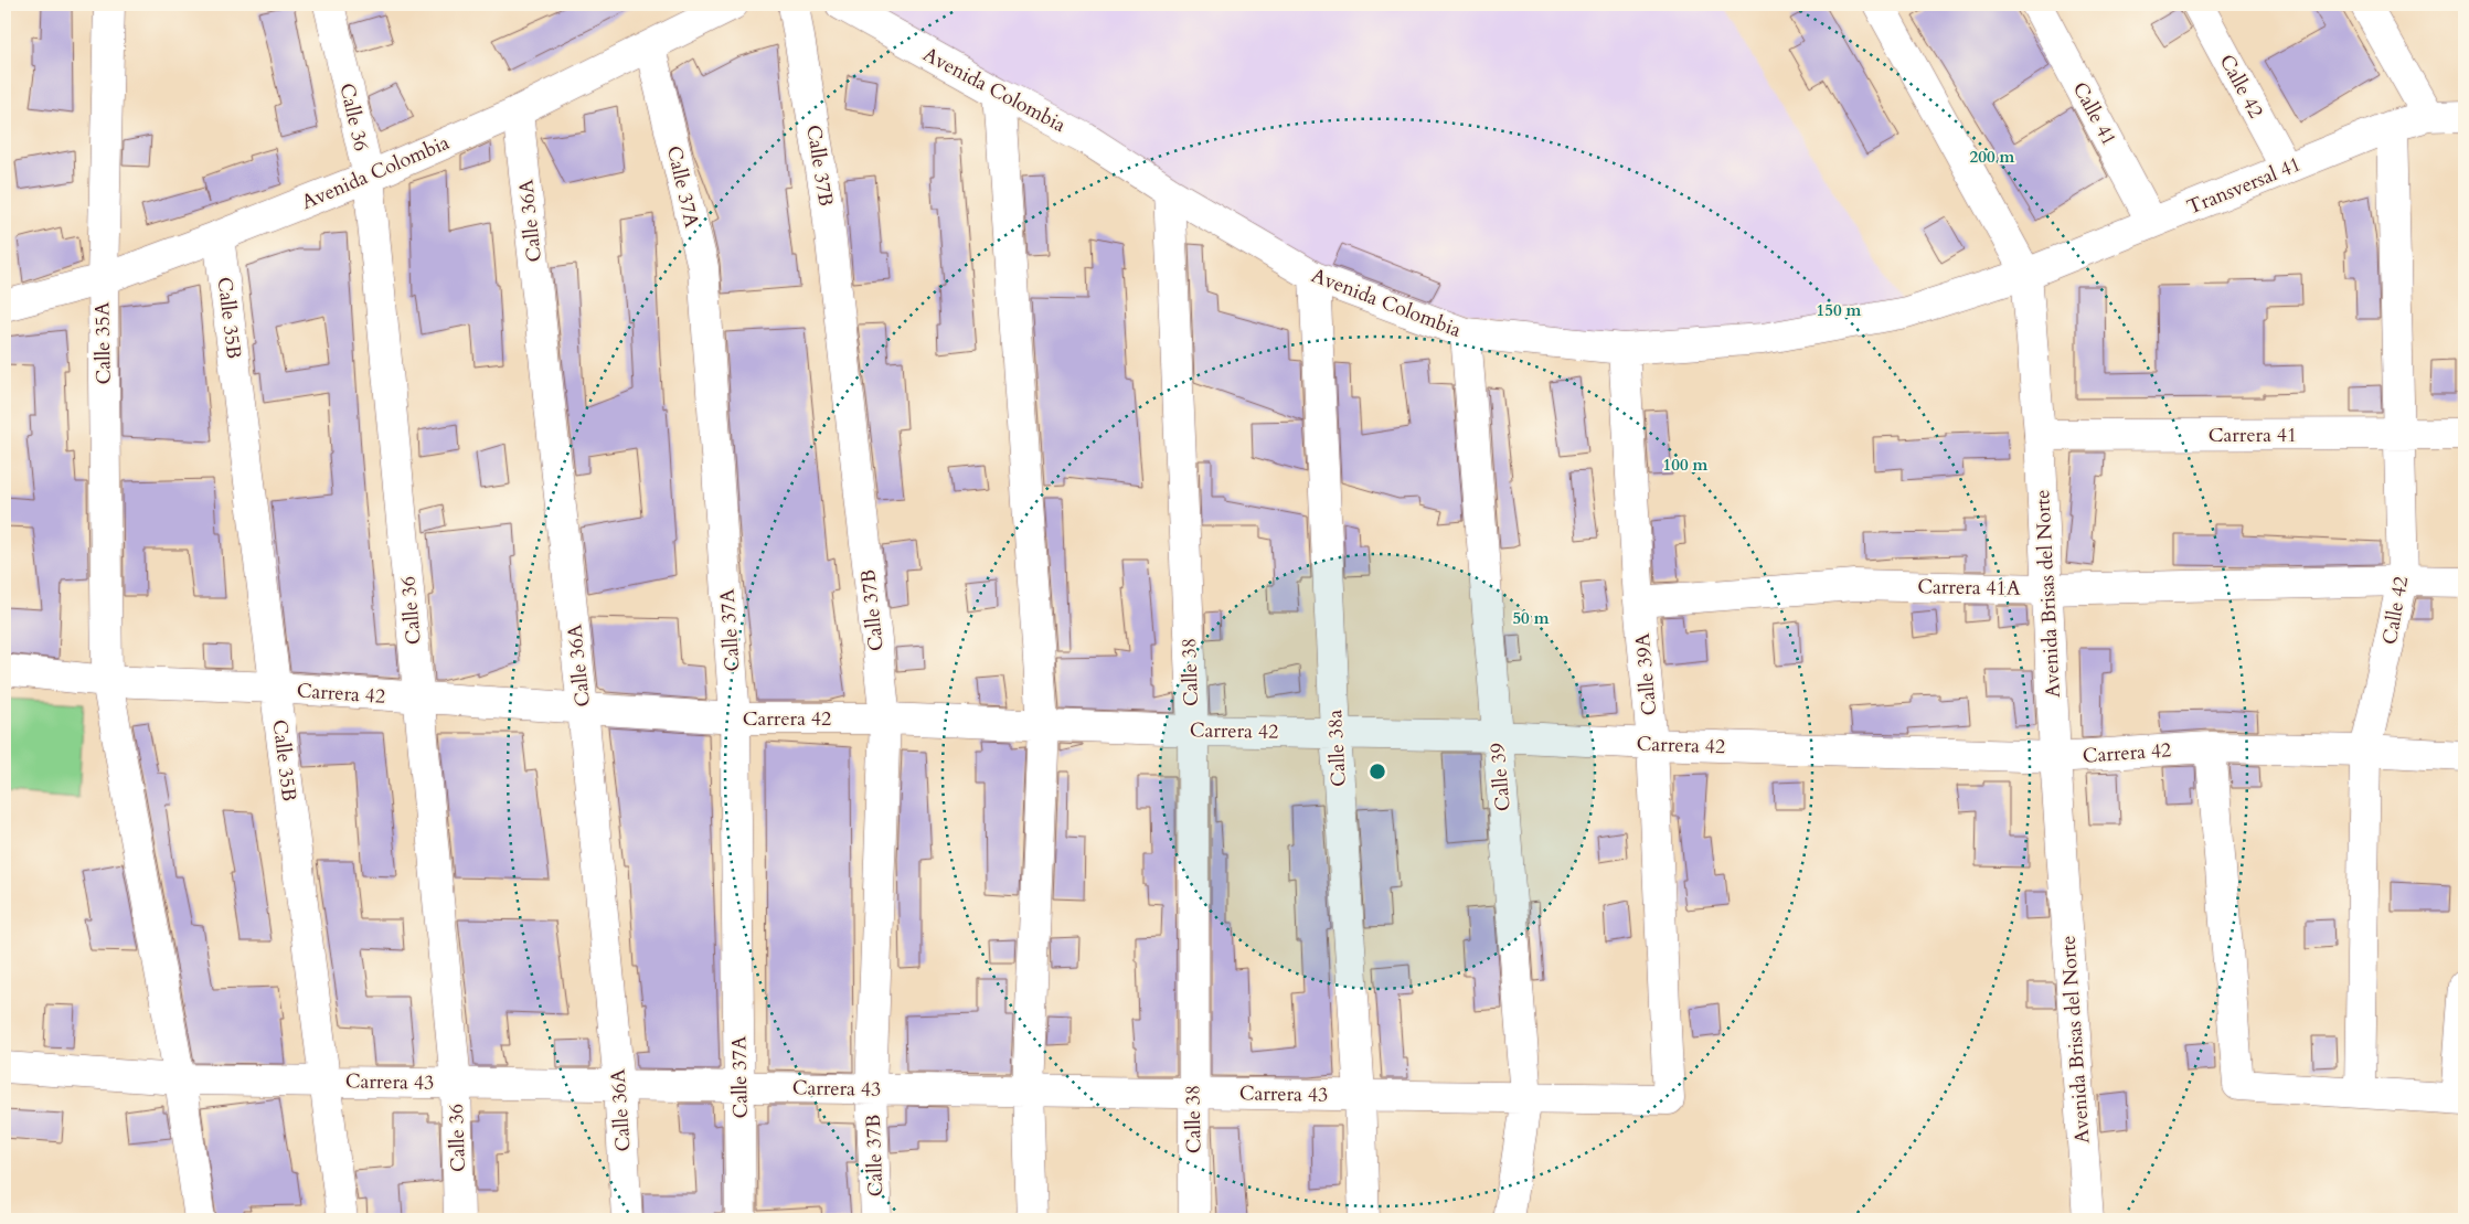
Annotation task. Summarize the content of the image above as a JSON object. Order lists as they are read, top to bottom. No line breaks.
{"streets":{"street":["Calle 42","Avenida Colombia","Calle 41","Calle 36","Calle 37B","Transversal 41","Calle 37A","Calle 36A","Calle 35B","Calle 35A","Carrera 41","Carrera 41A","Avenida Brisas del Norte","Calle 38","Calle 39A","Carrera 42","Calle 38a","Calle 39","Carrera 43"]},"crossings":[["Calle 42","Transversal 41"],["Calle 42","Carrera 41"],["Calle 42","Carrera 41A"],["Calle 42","Carrera 42"],["Avenida Colombia","Calle 36"],["Avenida Colombia","Transversal 41"],["Avenida Colombia","Calle 37A"],["Avenida Colombia","Calle 36A"],["Avenida Colombia","Calle 35B"],["Avenida Colombia","Calle 35A"],["Avenida Colombia","Avenida Brisas del Norte"],["Avenida Colombia","Calle 38"],["Avenida Colombia","Calle 39A"],["Avenida Colombia","Calle 38a"],["Avenida Colombia","Calle 39"],["Calle 41","Transversal 41"],["Calle 36","Carrera 42"],["Calle 36","Carrera 43"],["Calle 37B","Carrera 42"],["Calle 37B","Carrera 43"],["Transversal 41","Avenida Brisas del Norte"],["Calle 37A","Carrera 42"],["Calle 37A","Carrera 43"],["Calle 36A","Carrera 42"],["Calle 36A","Carrera 43"],["Calle 35B","Carrera 42"],["Calle 35B","Carrera 43"],["Calle 35A","Carrera 42"],["Calle 35A","Carrera 43"],["Carrera 41","Avenida Brisas del Norte"],["Carrera 41A","Avenida Brisas del Norte"],["Carrera 41A","Calle 39A"],["Avenida Brisas del Norte","Carrera 42"],["Calle 38","Carrera 42"],["Calle 38","Carrera 43"],["Calle 39A","Carrera 42"],["Calle 39A","Carrera 43"],["Carrera 42","Calle 38a"],["Carrera 42","Calle 39"],["Calle 38a","Carrera 43"],["Calle 39","Carrera 43"]],"rings":["200 m","150 m","100 m","50 m"]}
